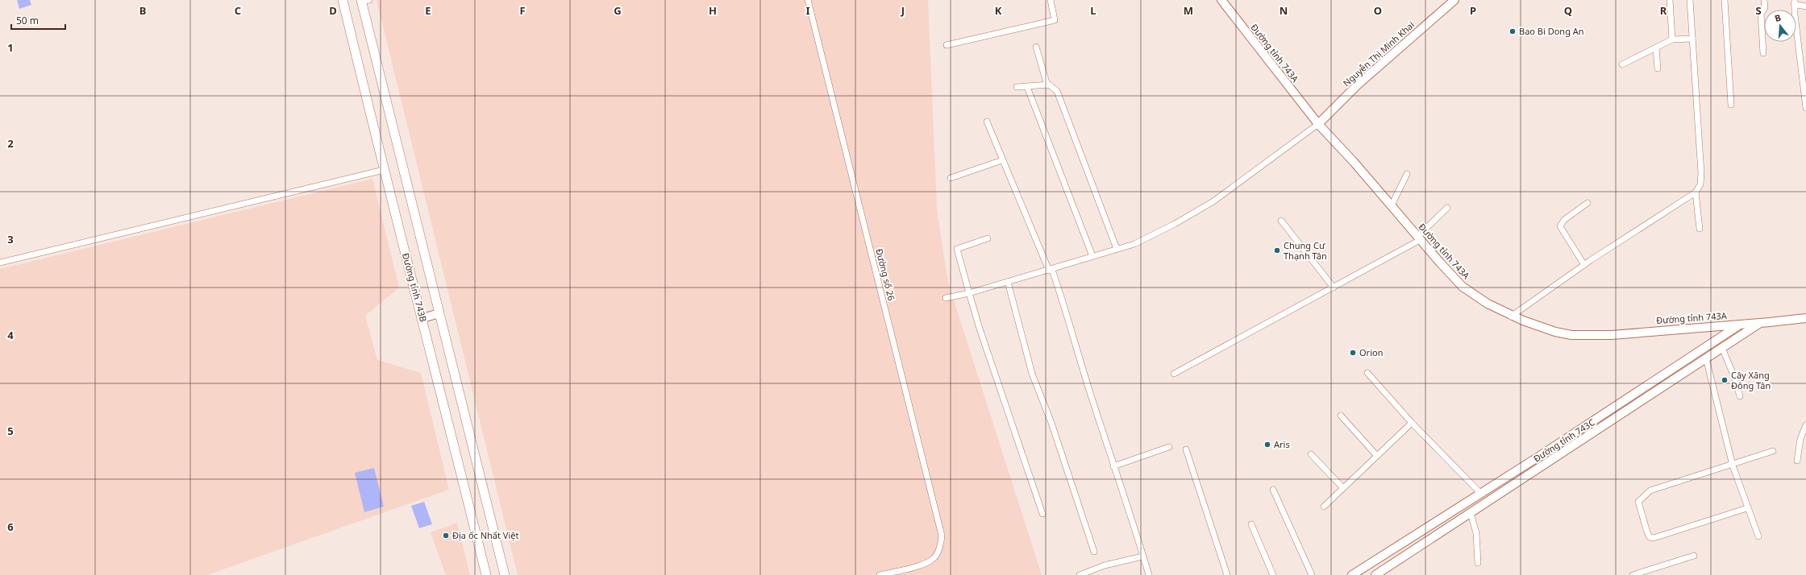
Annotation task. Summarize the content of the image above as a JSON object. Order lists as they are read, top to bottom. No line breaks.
{"streets":{"main road":["Đường tỉnh 743A","Nguyễn Thị Minh Khai","Đường tỉnh 743B","Đường tỉnh 743C"],"street":["Đường số 26"]},"crossings":[["Đường tỉnh 743A","Nguyễn Thị Minh Khai"],["Đường tỉnh 743A","Đường tỉnh 743C"]],"places":["Bao Bi Dong An","Chung Cư Thạnh Tân","Orion","Cây Xăng Đông Tân","Aris","Địa ốc Nhất Việt"],"scale_bar":"50 m","north":"top","grid":{"columns":["B","C","D","E","F","G","H","I","J","K","L","M","N","O","P","Q","R","S"],"rows":["1","2","3","4","5","6"]}}
